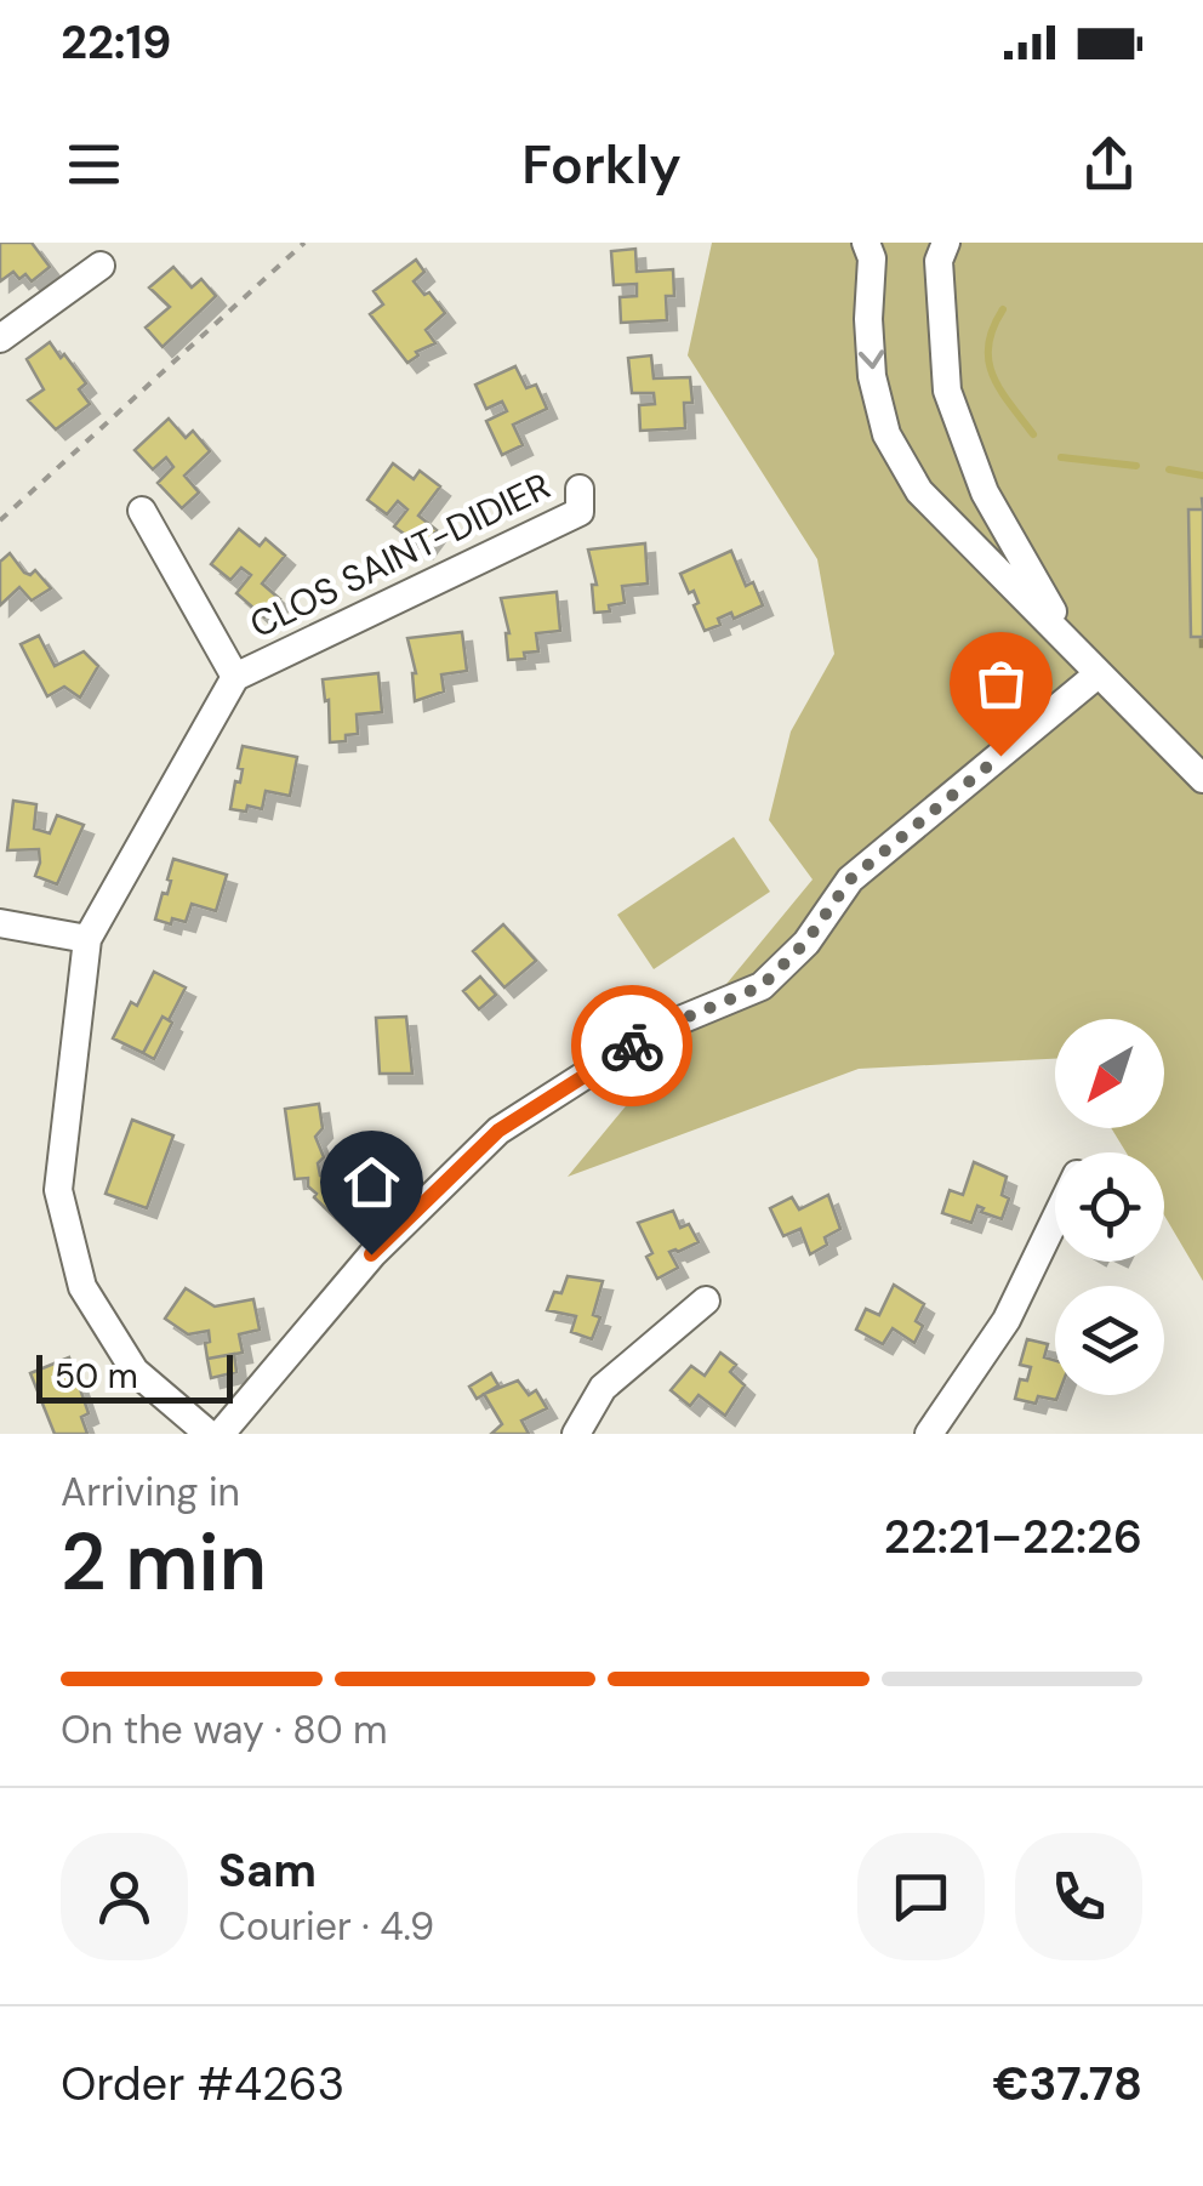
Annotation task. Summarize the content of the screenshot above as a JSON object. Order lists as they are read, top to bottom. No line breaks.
{"streets":{"street":["CLOS SAINT-DIDIER"]},"scale_bar":"50 m","north":"bottom left","page":{"status":"22:19","header":"Forkly","scale":"50 m","heading":["2 min","Arriving in","22:21–22:26"],"panel":["Sam","Courier · 4.9","Order #4263","€37.78"],"bar":"On the way · 80 m"}}
